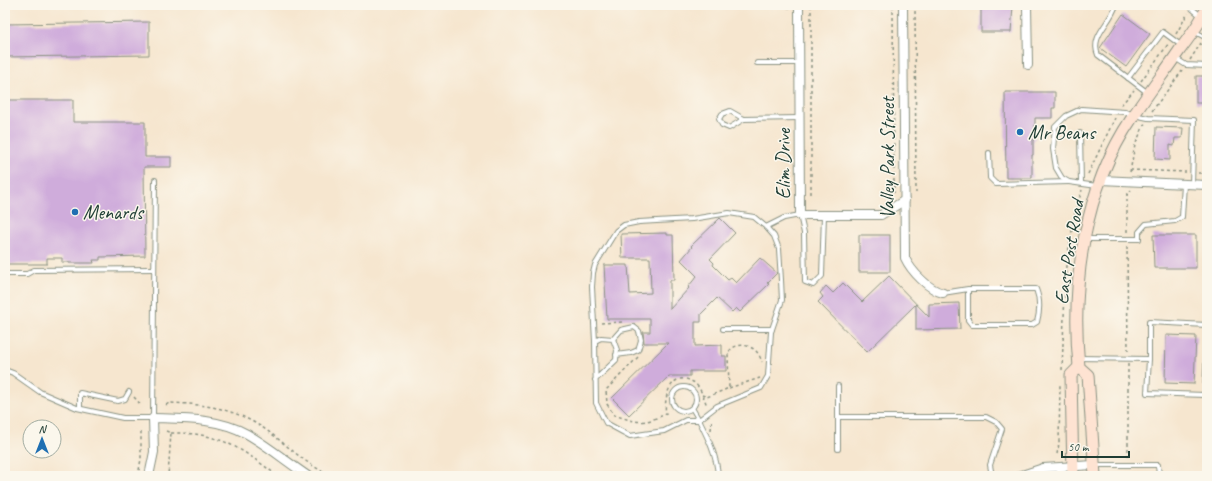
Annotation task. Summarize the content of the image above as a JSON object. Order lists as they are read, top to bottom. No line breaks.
{"streets":{"street":["Valley Park Street","Elim Drive","East Post Road"]},"crossings":[["Valley Park Street","Elim Drive"]],"places":["Mr Beans","Menards"],"scale_bar":"50 m","north":"top"}
